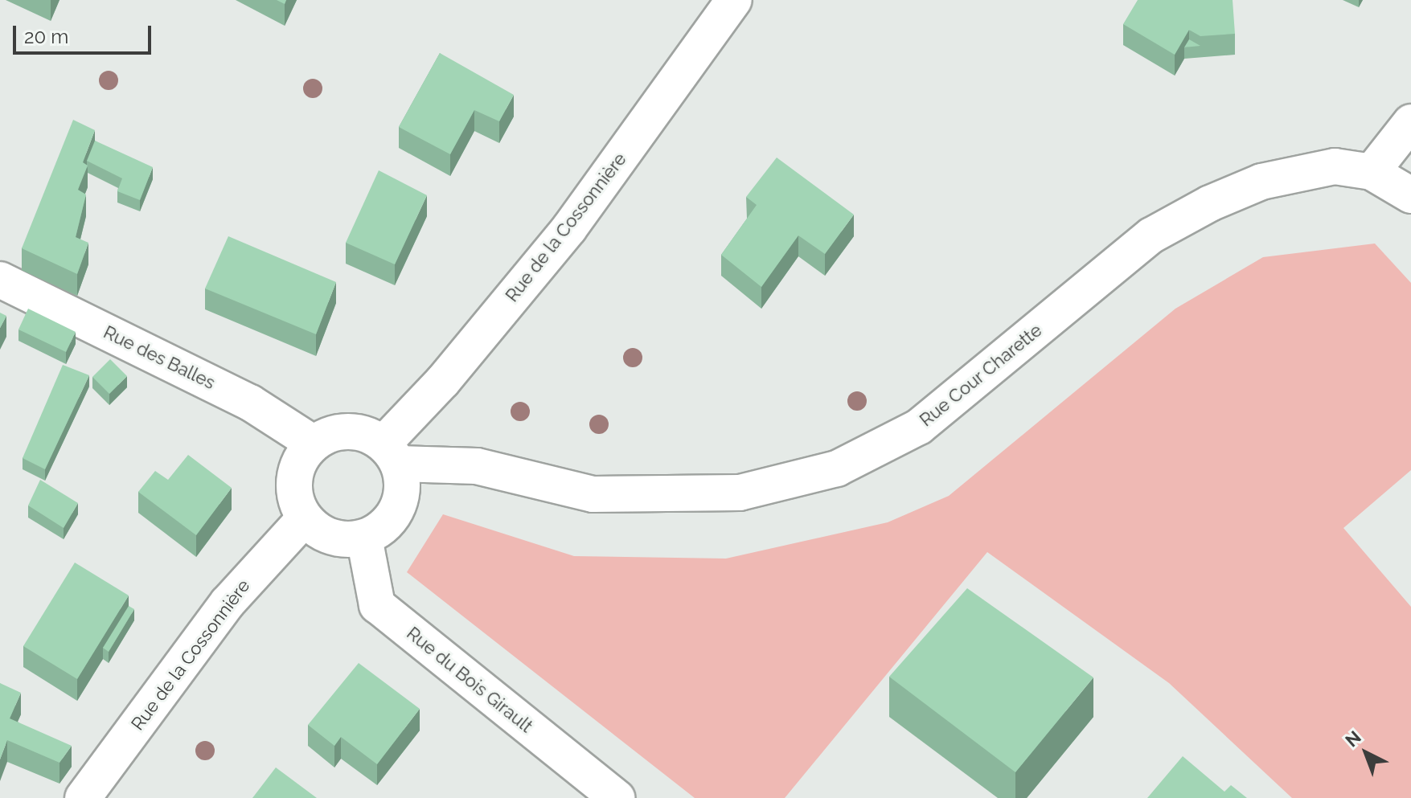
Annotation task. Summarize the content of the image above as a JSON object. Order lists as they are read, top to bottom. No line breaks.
{"streets":{"street":["Rue de la Cossonnière","Rue des Balles","Rue Cour Charette","Rue du Bois Girault"]},"crossings":[["Rue de la Cossonnière","Rue des Balles"],["Rue de la Cossonnière","Rue Cour Charette"],["Rue de la Cossonnière","Rue du Bois Girault"],["Rue des Balles","Rue Cour Charette"],["Rue des Balles","Rue du Bois Girault"],["Rue Cour Charette","Rue du Bois Girault"]],"scale_bar":"20 m","north":"top left"}
